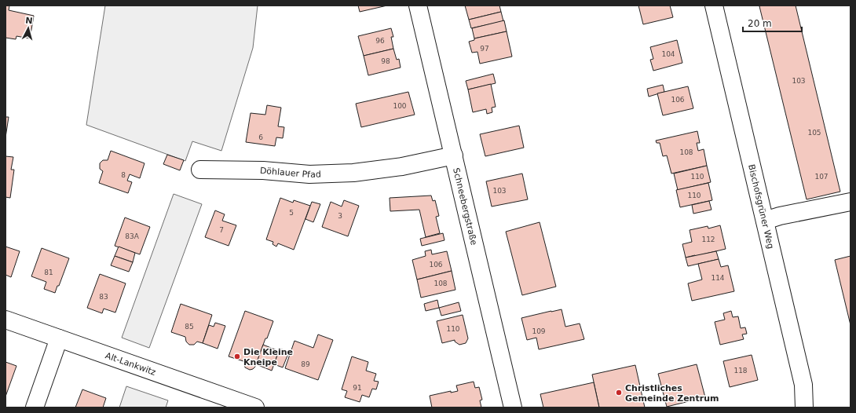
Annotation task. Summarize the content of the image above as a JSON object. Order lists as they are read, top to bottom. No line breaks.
{"streets":{"street":["Döhlauer Pfad","Schneebergstraße","Bischofsgrüner Weg","Alt-Lankwitz"]},"crossings":[["Döhlauer Pfad","Schneebergstraße"]],"places":["Die Kleine Kneipe","Christliches Gemeinde Zentrum"],"house_numbers":["96","97","104","98","103","106","100","105","6","108","8","110","107","103","110","5","3","7","83A","112","106","81","114","108","83","85","110","109","89","118","91"],"scale_bar":"20 m","north":"top"}
